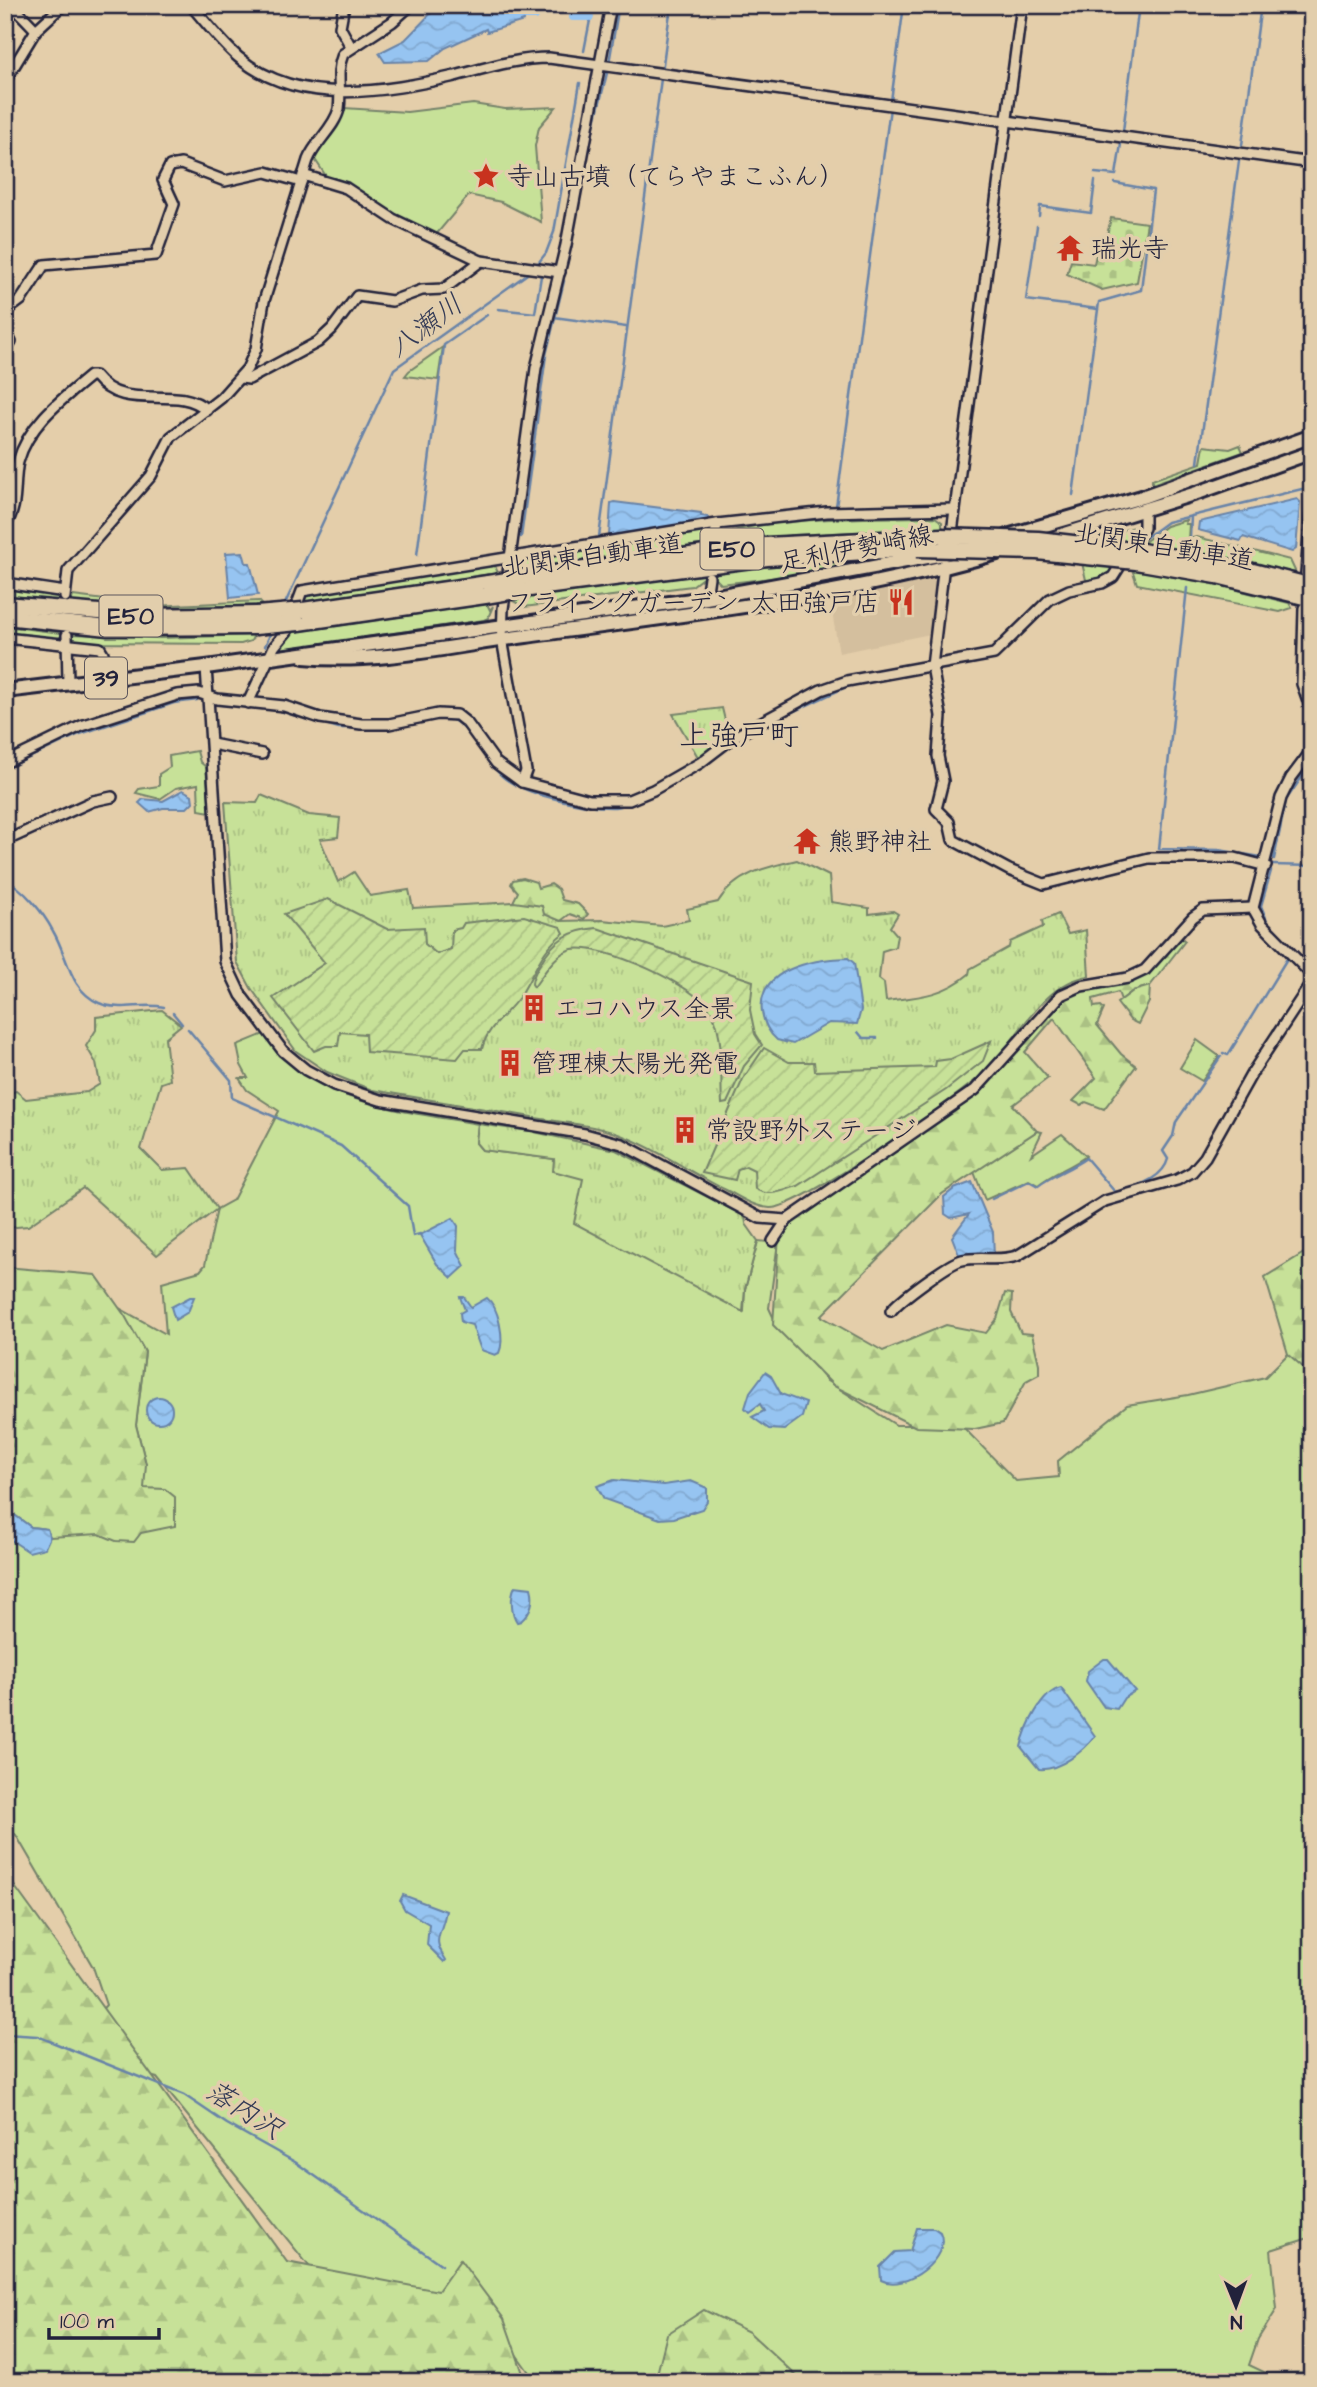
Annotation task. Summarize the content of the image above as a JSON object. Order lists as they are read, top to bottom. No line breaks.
{"streets":{"highway":["北関東自動車道","E50"],"main road":["足利伊勢崎線","39"]},"districts":["上強戸町"],"water":["八瀬川","落内沢"],"places":{"place":["寺山古墳（てらやまこふん）"],"temple":["瑞光寺","熊野神社"],"restaurant":["フライングガーデン 太田強戸店"],"building":["エコハウス全景","管理棟太陽光発電","常設野外ステージ"]},"scale_bar":"100 m","north":"bottom"}
